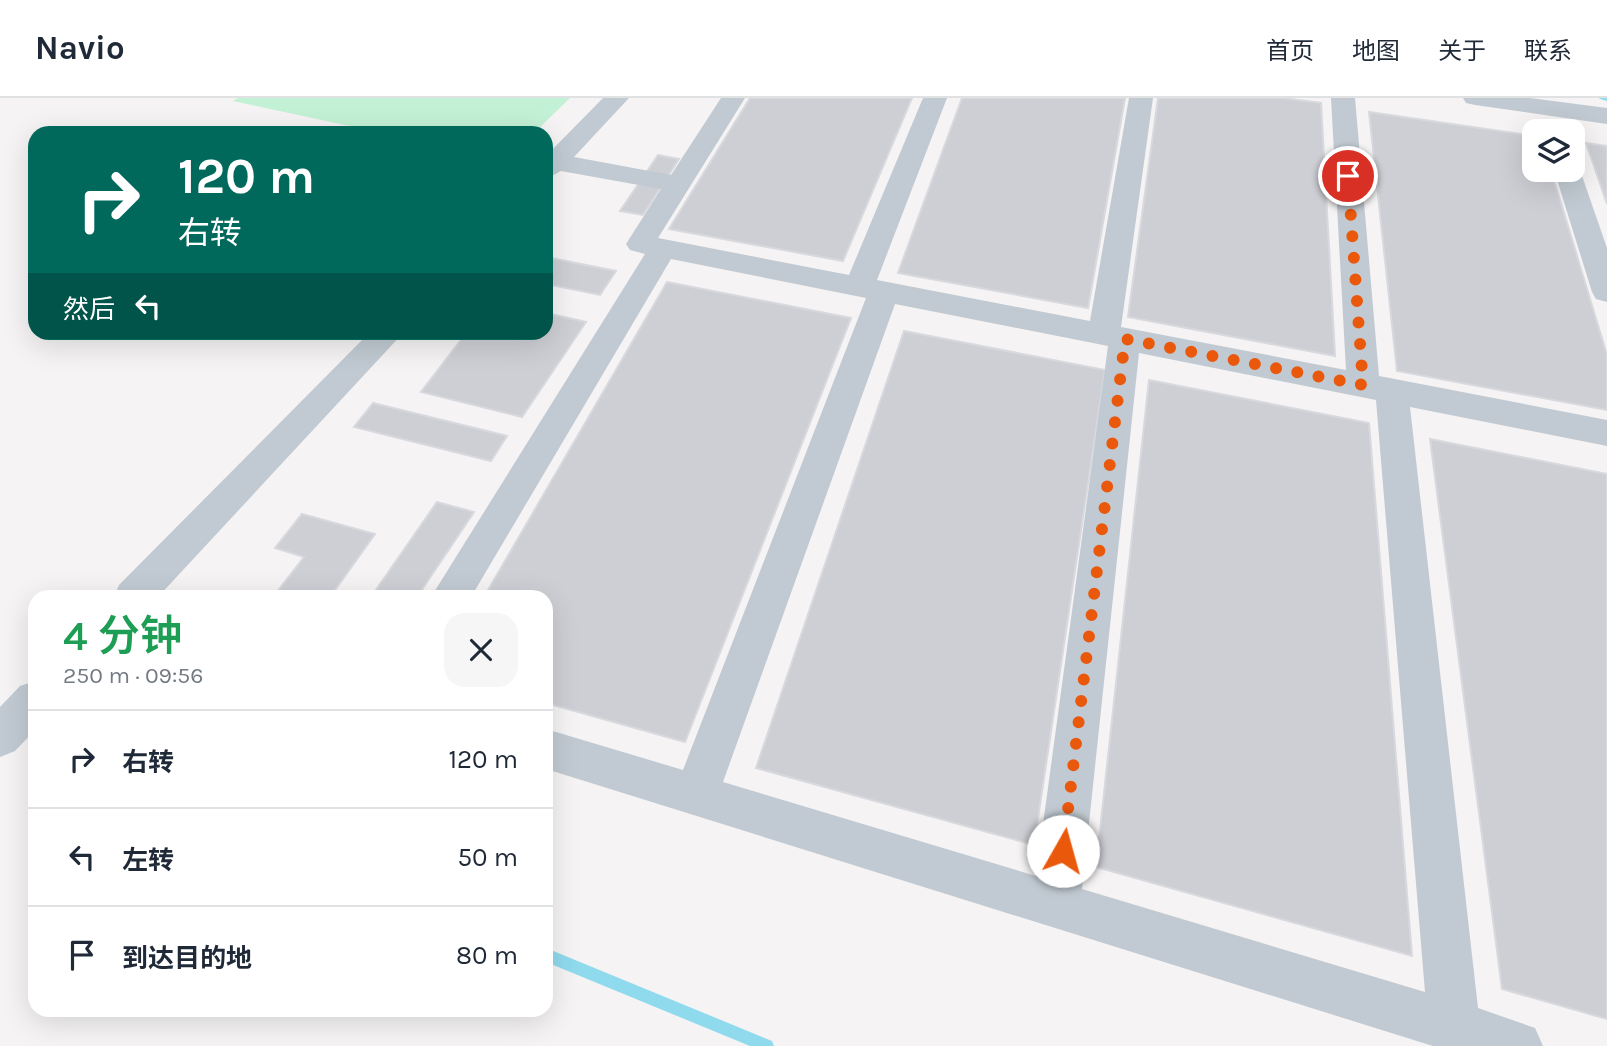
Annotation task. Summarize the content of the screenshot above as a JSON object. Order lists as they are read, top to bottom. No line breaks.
{"page":{"header":"Navio","nav":["首页","地图","关于","联系"],"turn":["120 m","右转"],"then":"然后","heading":["4 分钟","250 m · 09:56"],"list":[{"name":"右转","value":"120 m"},{"name":"左转","value":"50 m"},{"name":"到达目的地","value":"80 m"}]}}
